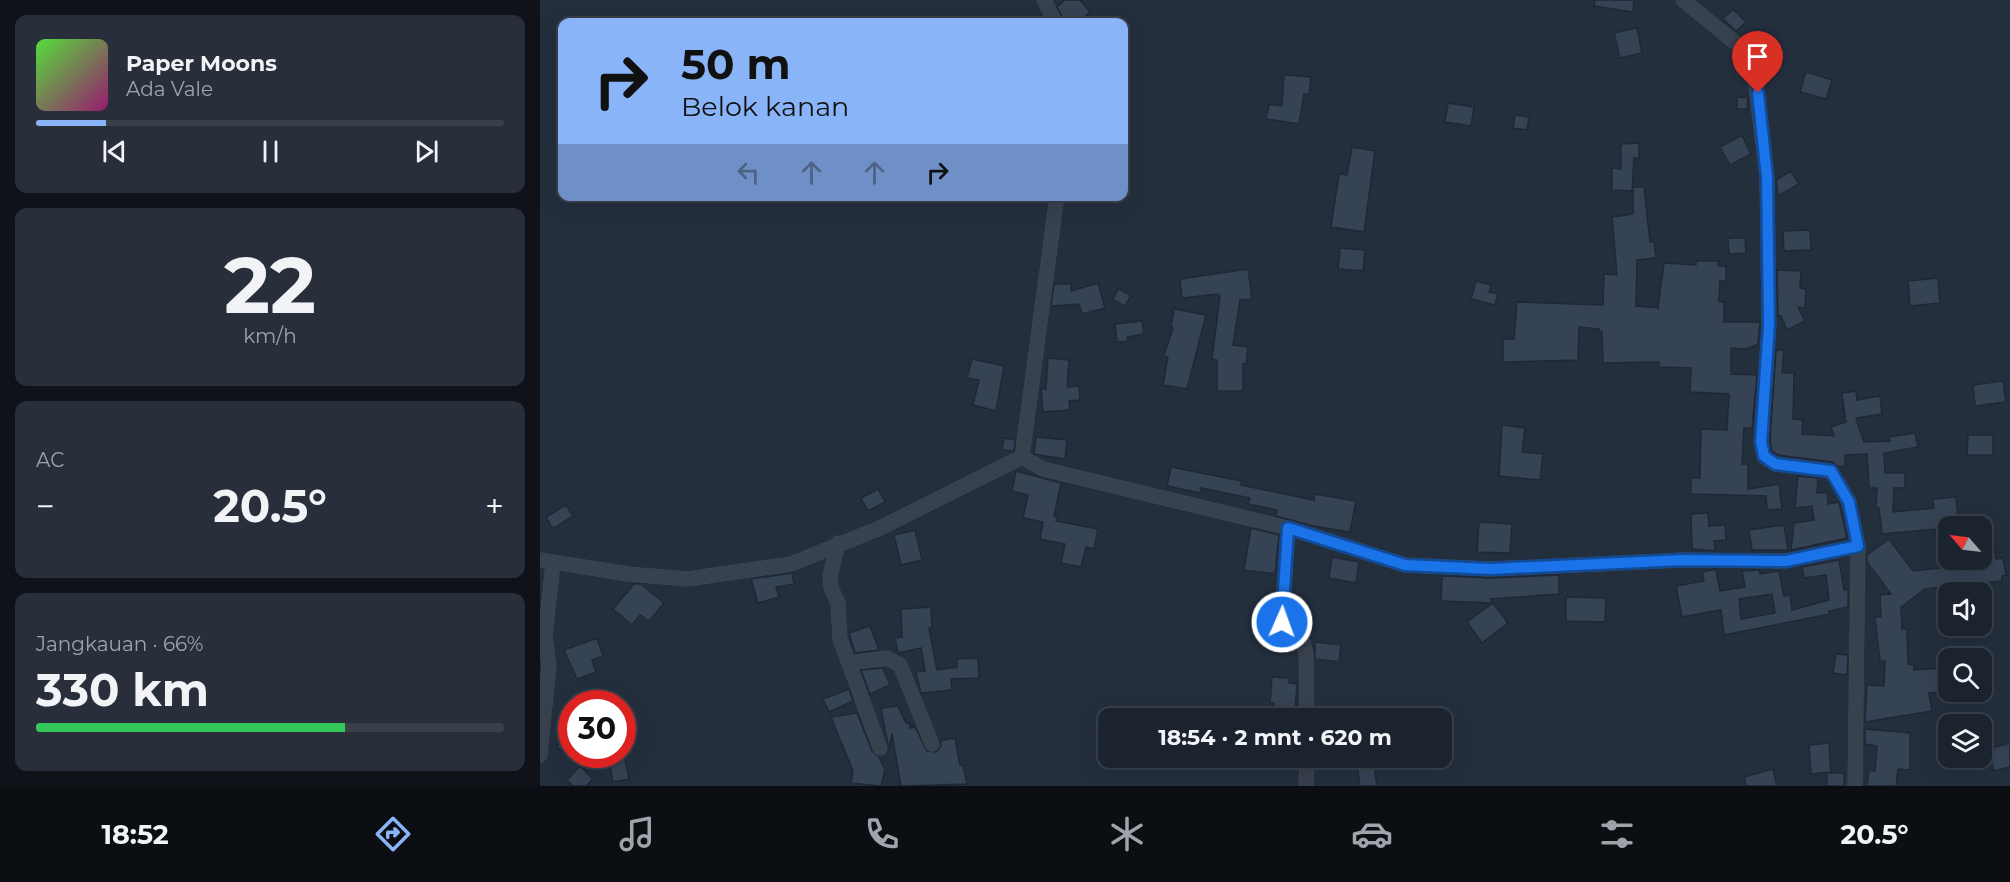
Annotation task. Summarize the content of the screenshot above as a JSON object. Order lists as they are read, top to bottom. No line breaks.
{"north":"top left","page":{"turn":["50 m","Belok kanan"],"song":["Paper Moons","Ada Vale"],"tile":[["22","km/h"],"AC",["Jangkauan · 66%","330 km"]],"heat":["−","20.5°","+"],"limit":"30","trip":"18:54 · 2 mnt · 620 m","tabs":["18:52","20.5°"]}}
